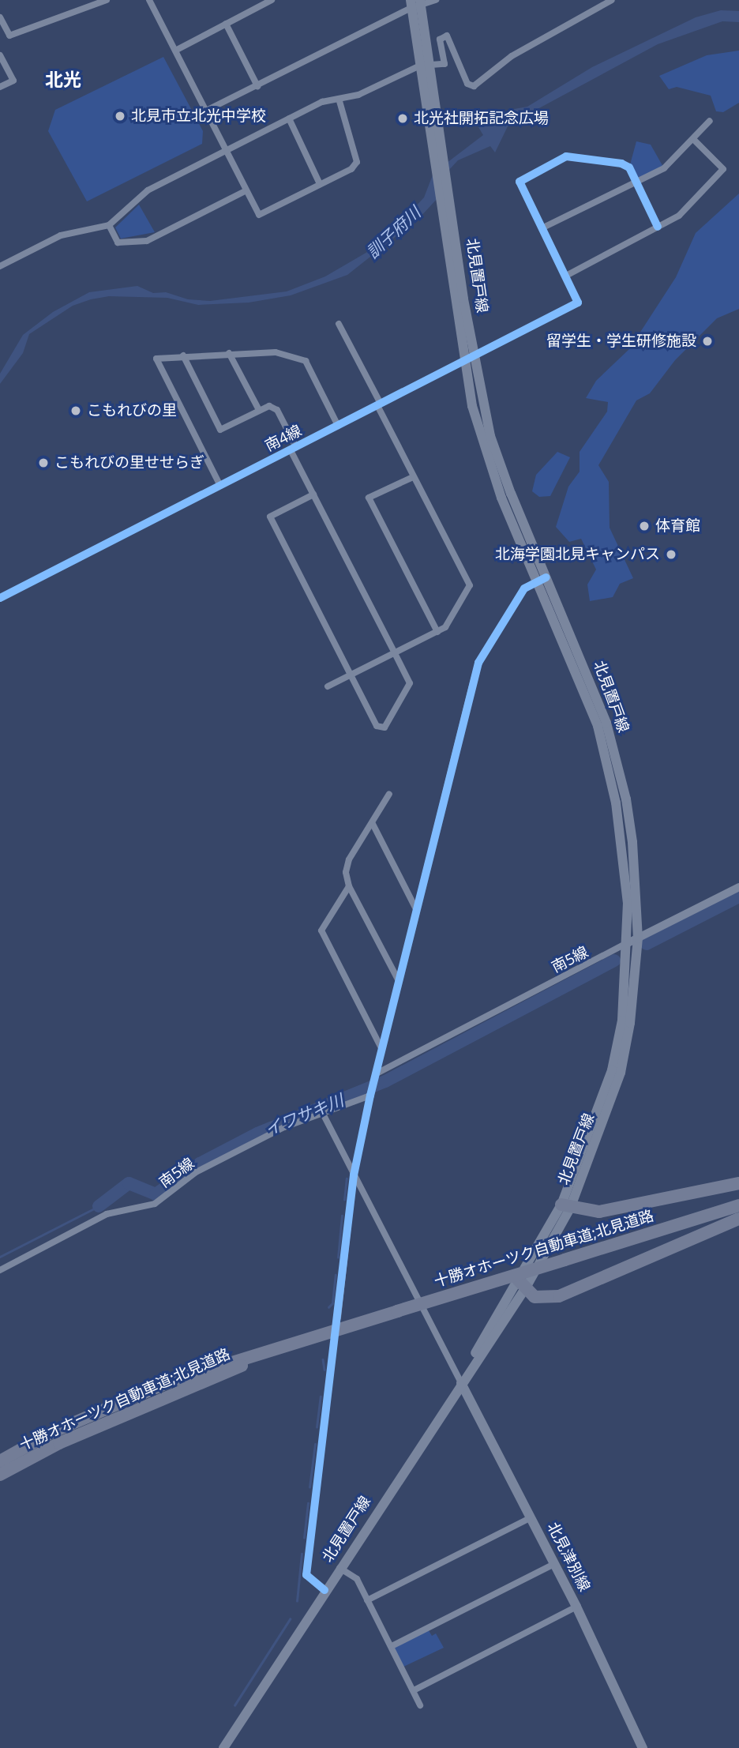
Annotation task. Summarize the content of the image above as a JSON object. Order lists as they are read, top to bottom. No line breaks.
{"streets":{"highway":["十勝オホーツク自動車道;北見道路"],"main road":["北見置戸線","北見津別線"],"street":["南4線","南5線"]},"crossings":[["北見置戸線","南4線"],["北見置戸線","南5線"],["北見置戸線","北見津別線"]],"districts":["北光"],"water":["訓子府川","イワサキ川"],"places":["北見市立北光中学校","北光社開拓記念広場","留学生・学生研修施設","こもれびの里","こもれびの里せせらぎ","体育館","北海学園北見キャンパス"]}
